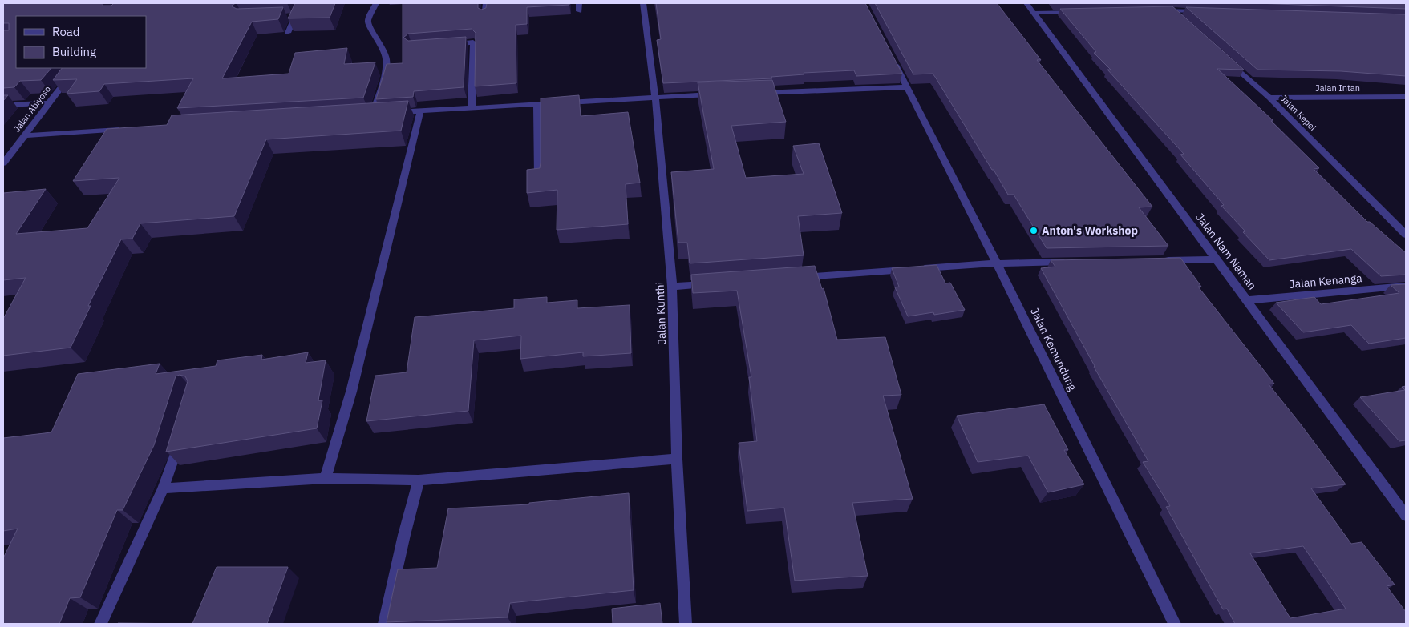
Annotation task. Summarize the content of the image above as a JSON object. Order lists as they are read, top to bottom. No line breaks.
{"streets":{"street":["Jalan Intan","Jalan Abiyoso","Jalan Kepel","Jalan Nam Naman","Jalan Kenanga","Jalan Kunthi","Jalan Kemundung"]},"crossings":[["Jalan Intan","Jalan Kepel"],["Jalan Nam Naman","Jalan Kenanga"]],"places":["Anton's Workshop"],"legend":["Road","Building"]}
